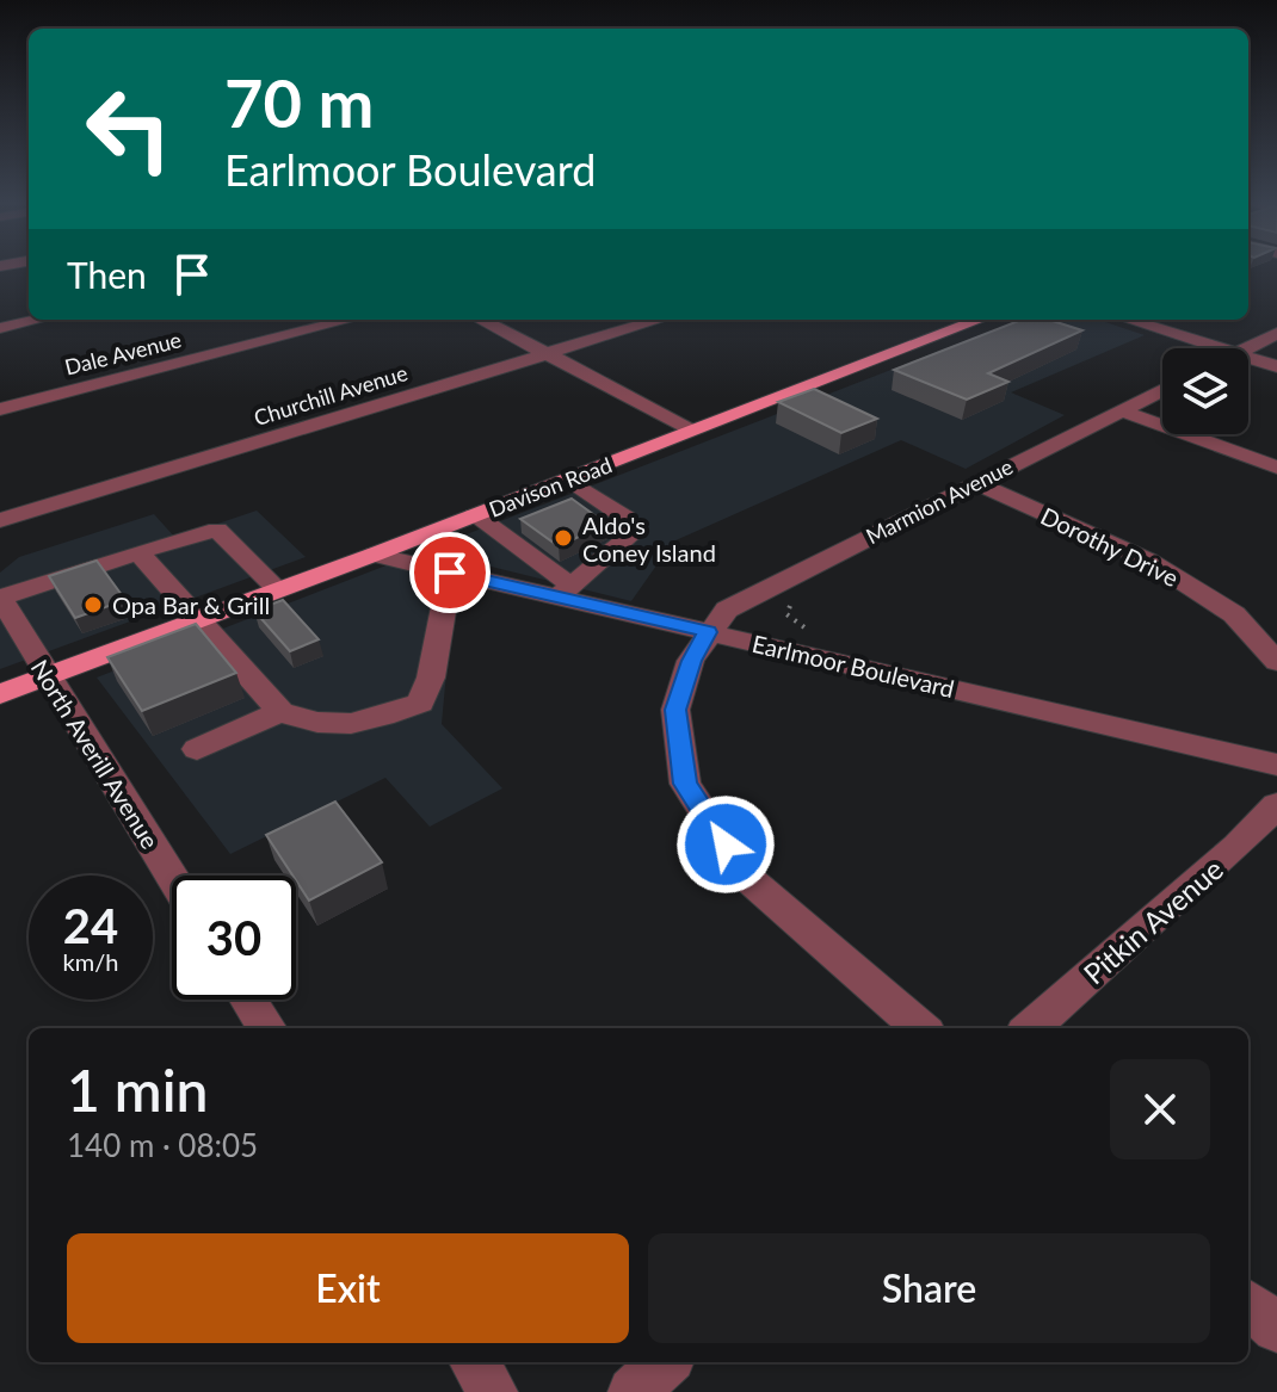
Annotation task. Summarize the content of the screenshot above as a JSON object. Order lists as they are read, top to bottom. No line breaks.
{"streets":{"main road":["Davison Road"],"street":["Dale Avenue","Churchill Avenue","Marmion Avenue","Dorothy Drive","Earlmoor Boulevard","North Averill Avenue","Pitkin Avenue"]},"crossings":[["Davison Road","Earlmoor Boulevard"],["Davison Road","North Averill Avenue"],["Marmion Avenue","Dorothy Drive"],["Marmion Avenue","Earlmoor Boulevard"]],"places":["Aldo's Coney Island","Opa Bar & Grill"],"page":{"turn":["70 m","Earlmoor Boulevard"],"then":"Then","speed":"24 km/h","limit":"30","heading":["1 min","140 m · 08:05"],"buttons":["Exit","Share"]}}
